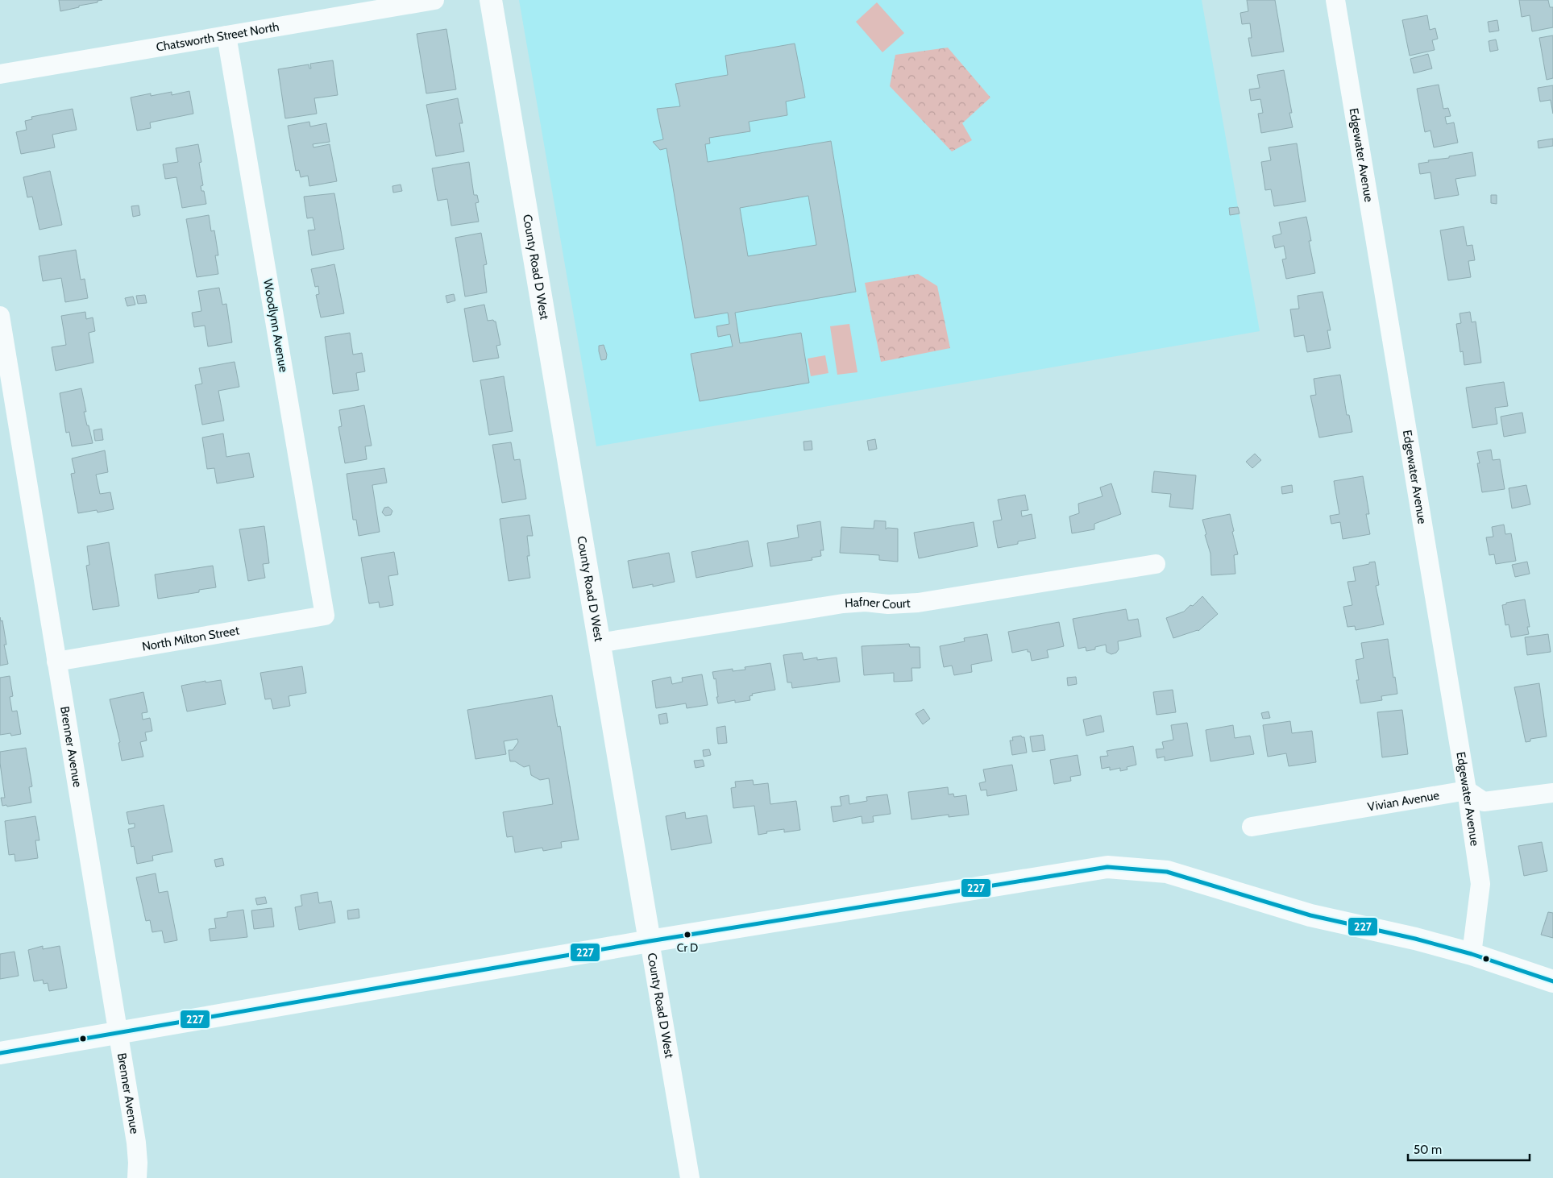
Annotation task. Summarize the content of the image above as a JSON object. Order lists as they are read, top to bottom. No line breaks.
{"streets":{"street":["Chatsworth Street North","Edgewater Avenue","County Road D West","Woodlynn Avenue","Hafner Court","North Milton Street","Brenner Avenue","Vivian Avenue"]},"crossings":[["Chatsworth Street North","Woodlynn Avenue"],["Edgewater Avenue","Vivian Avenue"],["County Road D West","Hafner Court"],["Woodlynn Avenue","North Milton Street"],["North Milton Street","Brenner Avenue"]],"places":["Cr D"],"lines":["transit line 227"],"scale_bar":"50 m"}
